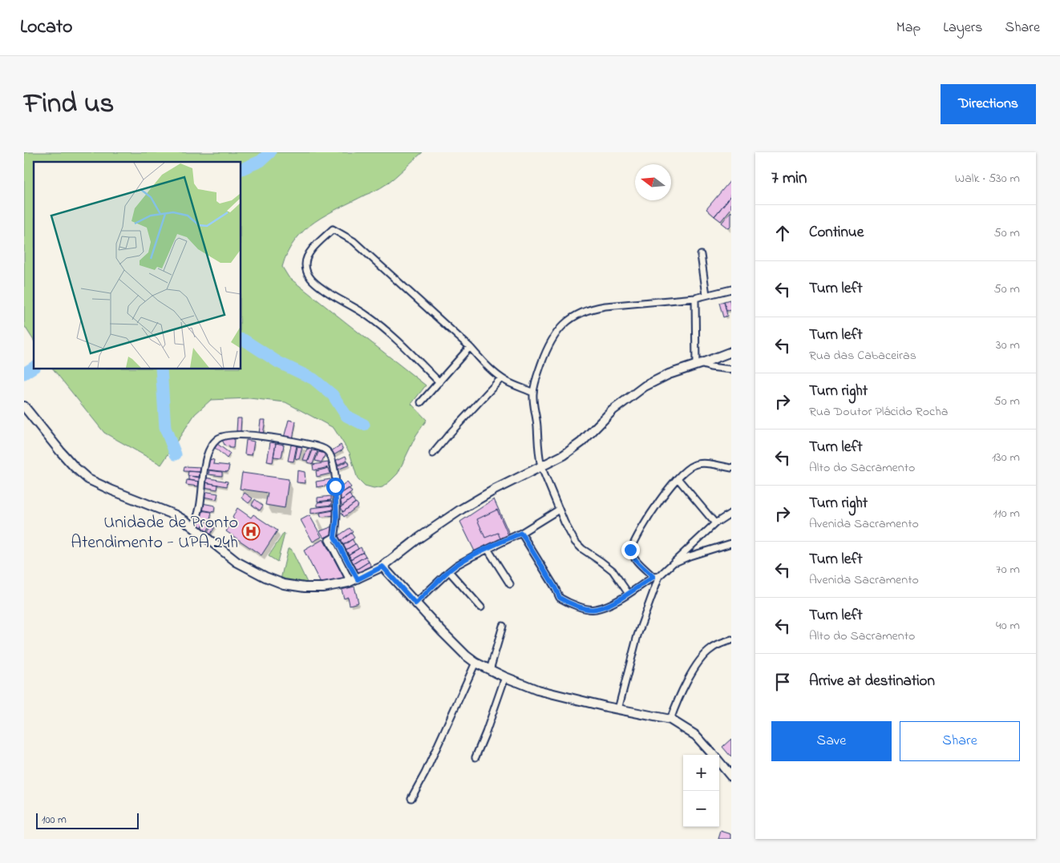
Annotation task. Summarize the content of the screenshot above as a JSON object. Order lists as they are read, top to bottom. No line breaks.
{"places":{"hospital":["Unidade de Pronto Atendimento - UPA 24h"]},"scale_bar":"100 m","north":"left","page":{"header":"Locato","nav":["Map","Layers","Share"],"title":"Find us","buttons":["Directions",["Save","Share"]],"heading":["7 min","Walk · 530 m"],"list":[["Continue","50 m"],["Turn left","50 m"],["Turn left","Rua das Cabaceiras","30 m"],["Turn right","Rua Doutor Plácido Rocha","50 m"],["Turn left","Alto do Sacramento","130 m"],["Turn right","Avenida Sacramento","110 m"],["Turn left","Avenida Sacramento","70 m"],["Turn left","Alto do Sacramento","40 m"],"Arrive at destination"],"map_buttons":["+","−"],"scale":"100 m"}}
